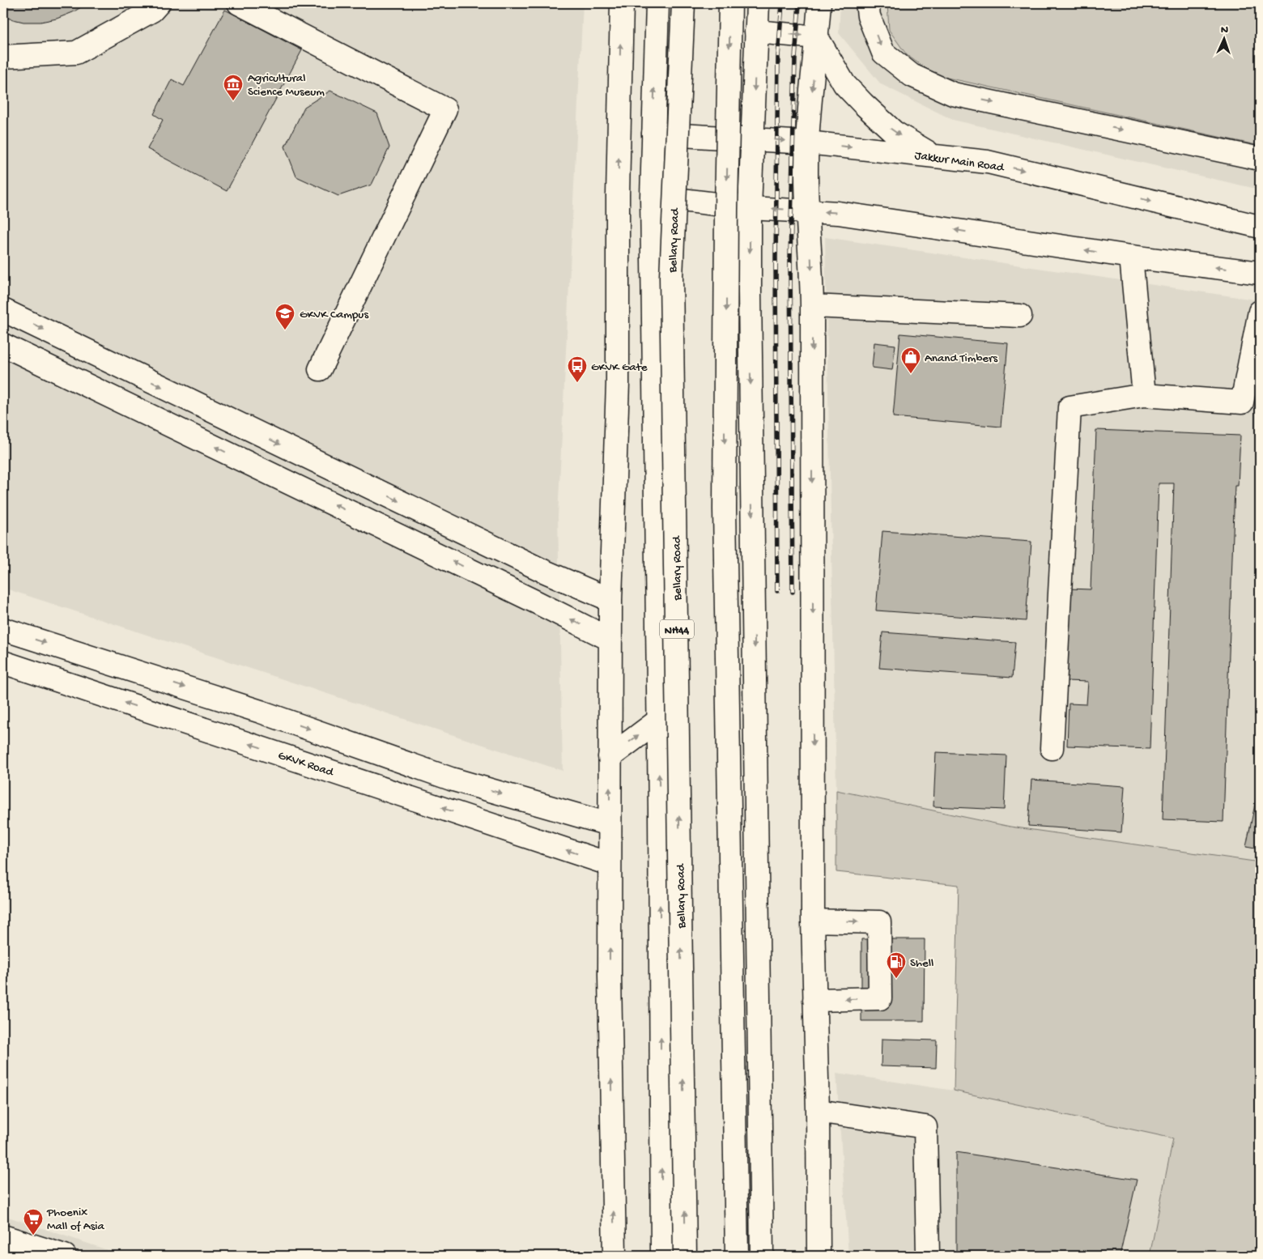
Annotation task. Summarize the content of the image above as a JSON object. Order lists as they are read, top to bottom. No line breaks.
{"streets":{"main road":["Jakkur Main Road","Bellary Road","NH44","GKVK Road"]},"crossings":[["Jakkur Main Road","Bellary Road"]],"places":{"museum":["Agricultural Science Museum"],"school or university":["GKVK Campus"],"shop":["Anand Timbers"],"bus stop":["GKVK Gate"],"fuel station":["Shell"],"supermarket":["Phoenix Mall of Asia"]},"north":"top"}
